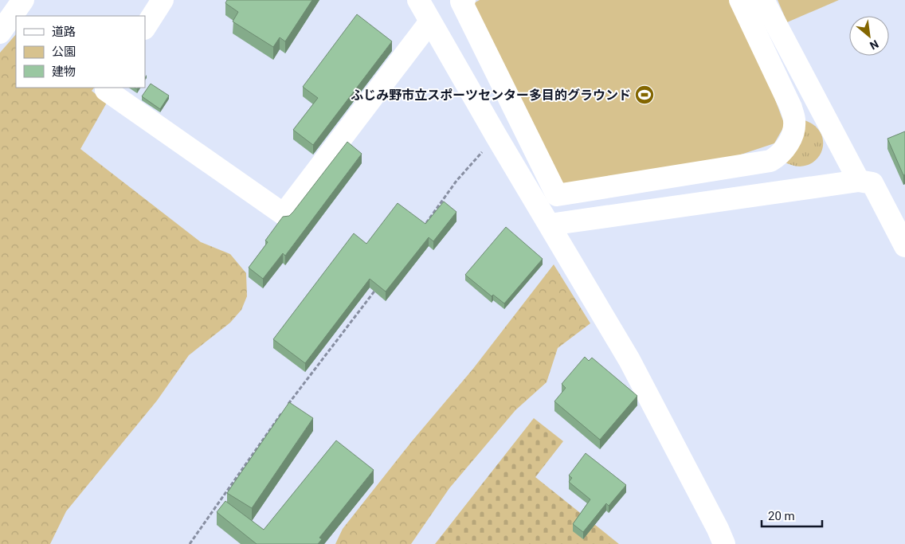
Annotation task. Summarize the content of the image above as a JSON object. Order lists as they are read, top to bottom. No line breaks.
{"places":{"sports":["ふじみ野市⽴スポーツセンター多⽬的グラウンド"]},"legend":["道路","公園","建物"],"scale_bar":"20 m","north":"bottom right"}
